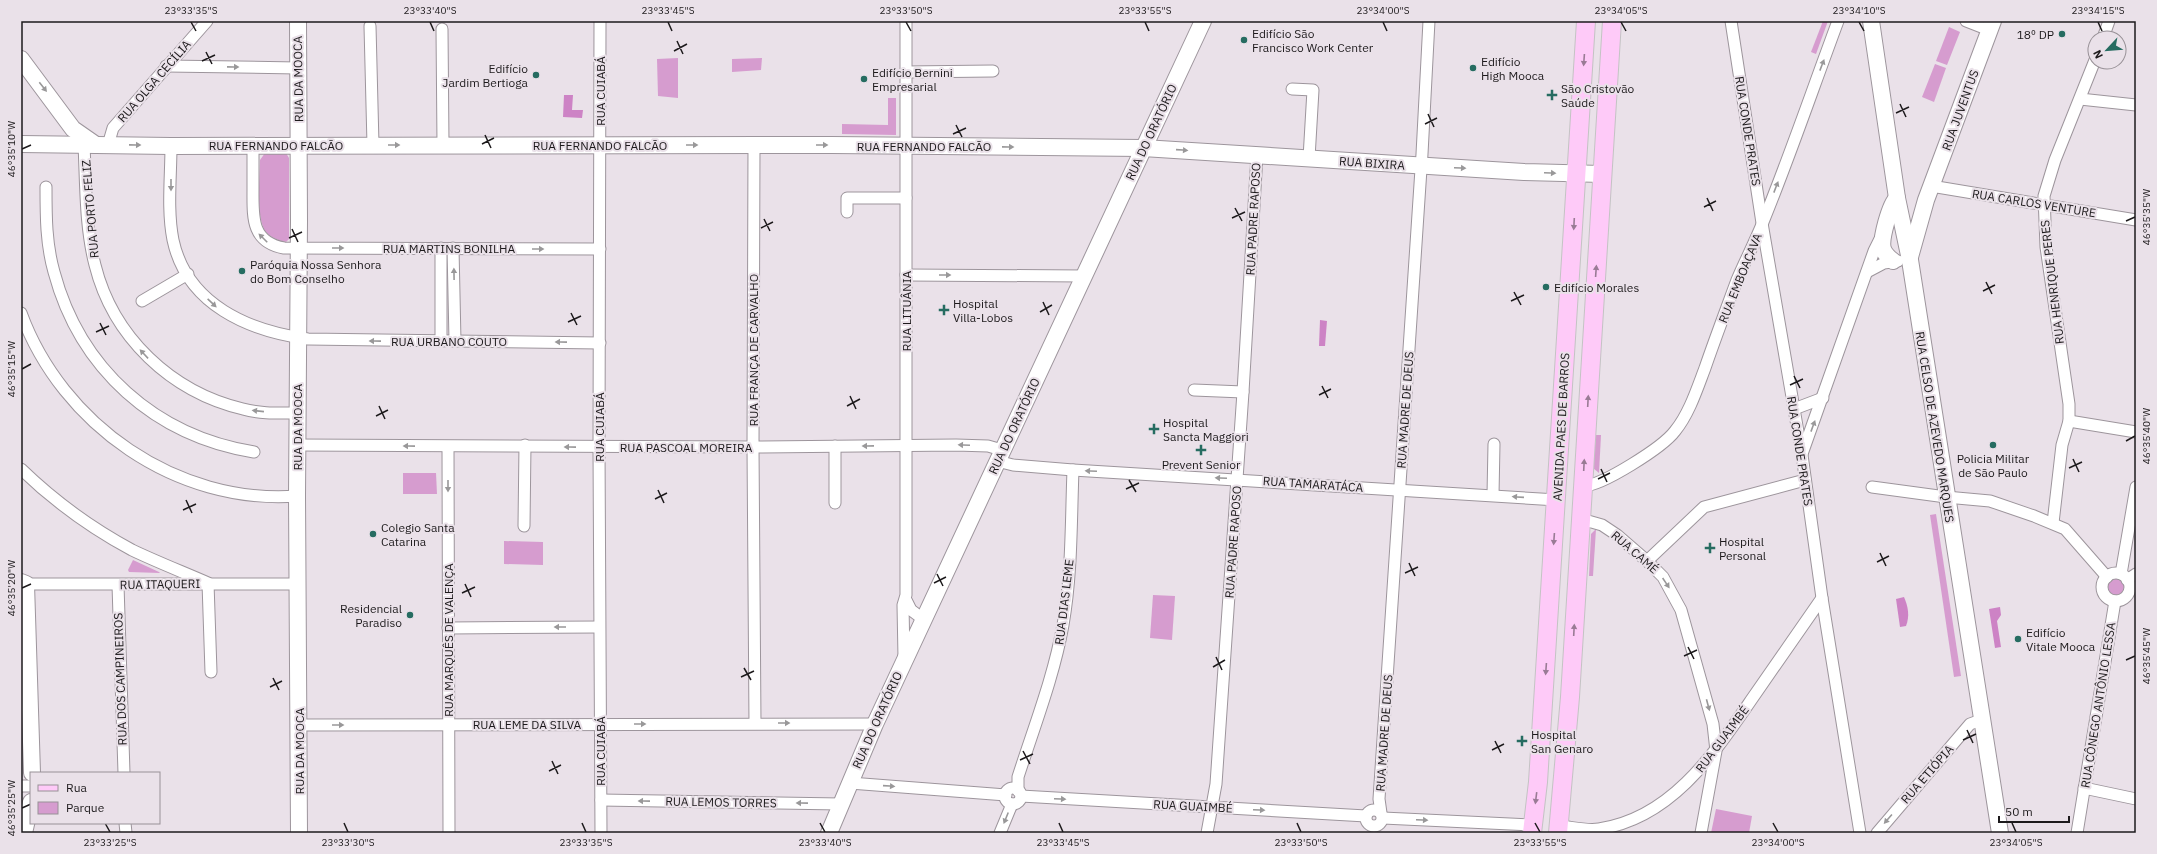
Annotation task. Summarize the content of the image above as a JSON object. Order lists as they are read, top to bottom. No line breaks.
{"streets":{"main road":["RUA DA MOOCA","RUA JUVENTUS","RUA DO ORATÓRIO","RUA FERNANDO FALCÃO","RUA BIXIRA","AVENIDA PAES DE BARROS","RUA CELSO DE AZEVEDO MARQUES"],"street":["RUA OLGA CECÍLIA","RUA CUIABÁ","RUA CONDE PRATES","RUA CARLOS VENTURE","RUA PORTO FELIZ","RUA PADRE RAPOSO","RUA MARTINS BONILHA","RUA EMBOAÇAVA","RUA HENRIQUE PERES","RUA LITUÂNIA","RUA URBANO COUTO","RUA FRANÇA DE CARVALHO","RUA MADRE DE DEUS","RUA PASCOAL MOREIRA","RUA TAMARATÁCA","RUA CAMÉ","RUA ITAQUERI","RUA DIAS LEME","RUA MARQUÊS DE VALENÇA","RUA DOS CAMPINEIROS","RUA CÔNEGO ANTÔNIO LESSA","RUA LEME DA SILVA","RUA GUAIMBÉ","RUA ETIÓPIA","RUA LEMOS TORRES"]},"crossings":[["RUA DA MOOCA","RUA FERNANDO FALCÃO"],["RUA DA MOOCA","RUA PORTO FELIZ"],["RUA DA MOOCA","RUA MARTINS BONILHA"],["RUA DA MOOCA","RUA URBANO COUTO"],["RUA DA MOOCA","RUA PASCOAL MOREIRA"],["RUA DA MOOCA","RUA ITAQUERI"],["RUA DA MOOCA","RUA LEME DA SILVA"],["RUA OLGA CECÍLIA","RUA FERNANDO FALCÃO"],["RUA OLGA CECÍLIA","RUA PORTO FELIZ"],["RUA CUIABÁ","RUA FERNANDO FALCÃO"],["RUA CUIABÁ","RUA MARTINS BONILHA"],["RUA CUIABÁ","RUA URBANO COUTO"],["RUA CUIABÁ","RUA PASCOAL MOREIRA"],["RUA CUIABÁ","RUA LEME DA SILVA"],["RUA CUIABÁ","RUA LEMOS TORRES"],["RUA JUVENTUS","RUA CARLOS VENTURE"],["RUA JUVENTUS","RUA CELSO DE AZEVEDO MARQUES"],["RUA CONDE PRATES","RUA EMBOAÇAVA"],["RUA CONDE PRATES","RUA GUAIMBÉ"],["RUA DO ORATÓRIO","RUA FERNANDO FALCÃO"],["RUA DO ORATÓRIO","RUA BIXIRA"],["RUA DO ORATÓRIO","RUA LITUÂNIA"],["RUA DO ORATÓRIO","RUA PASCOAL MOREIRA"],["RUA DO ORATÓRIO","RUA TAMARATÁCA"],["RUA DO ORATÓRIO","RUA LEME DA SILVA"],["RUA DO ORATÓRIO","RUA GUAIMBÉ"],["RUA DO ORATÓRIO","RUA LEMOS TORRES"],["RUA FERNANDO FALCÃO","RUA BIXIRA"],["RUA FERNANDO FALCÃO","RUA PORTO FELIZ"],["RUA FERNANDO FALCÃO","RUA MARTINS BONILHA"],["RUA FERNANDO FALCÃO","RUA LITUÂNIA"],["RUA FERNANDO FALCÃO","RUA URBANO COUTO"],["RUA FERNANDO FALCÃO","RUA FRANÇA DE CARVALHO"],["RUA BIXIRA","RUA PADRE RAPOSO"],["RUA BIXIRA","RUA MADRE DE DEUS"],["RUA BIXIRA","AVENIDA PAES DE BARROS"],["RUA CARLOS VENTURE","RUA HENRIQUE PERES"],["RUA PADRE RAPOSO","RUA TAMARATÁCA"],["RUA PADRE RAPOSO","RUA GUAIMBÉ"],["RUA EMBOAÇAVA","AVENIDA PAES DE BARROS"],["RUA LITUÂNIA","RUA PASCOAL MOREIRA"],["RUA FRANÇA DE CARVALHO","RUA PASCOAL MOREIRA"],["RUA FRANÇA DE CARVALHO","RUA LEME DA SILVA"],["RUA MADRE DE DEUS","RUA TAMARATÁCA"],["RUA MADRE DE DEUS","RUA GUAIMBÉ"],["AVENIDA PAES DE BARROS","RUA TAMARATÁCA"],["AVENIDA PAES DE BARROS","RUA CAMÉ"],["AVENIDA PAES DE BARROS","RUA GUAIMBÉ"],["RUA CELSO DE AZEVEDO MARQUES","RUA ETIÓPIA"],["RUA PASCOAL MOREIRA","RUA TAMARATÁCA"],["RUA PASCOAL MOREIRA","RUA MARQUÊS DE VALENÇA"],["RUA TAMARATÁCA","RUA DIAS LEME"],["RUA CAMÉ","RUA GUAIMBÉ"],["RUA ITAQUERI","RUA DOS CAMPINEIROS"],["RUA DIAS LEME","RUA GUAIMBÉ"],["RUA MARQUÊS DE VALENÇA","RUA LEME DA SILVA"]],"one_way":["RUA FERNANDO FALCÃO","RUA BIXIRA","RUA EMBOAÇAVA","RUA PASCOAL MOREIRA","RUA TAMARATÁCA","RUA CAMÉ","RUA LEME DA SILVA","RUA GUAIMBÉ","RUA ETIÓPIA","RUA LEMOS TORRES"],"places":{"other":["18º DP","Edifício São Francisco Work Center","Edifício High Mooca","Edifício Jardim Bertioga","Edifício Bernini Empresarial","Paróquia Nossa Senhora do Bom Conselho","Edifício Morales","Policia Militar de São Paulo","Colegio Santa Catarina","Residencial Paradiso","Edifício Vitale Mooca"],"health":["São Cristovão Saúde","Hospital Villa-Lobos","Hospital Sancta Maggiori","Prevent Senior","Hospital Personal","Hospital San Genaro"]},"legend":["Rua","Parque"],"scale_bar":"50 m","north":"bottom left","coordinates":["23°33'35\"S","23°33'40\"S","23°33'45\"S","23°33'50\"S","23°33'55\"S","23°34'00\"S","23°34'05\"S","23°34'10\"S","23°34'15\"S","46°35'10\"W","46°35'35\"W","46°35'15\"W","46°35'40\"W","46°35'20\"W","46°35'45\"W","46°35'25\"W","23°33'25\"S","23°33'30\"S"]}
